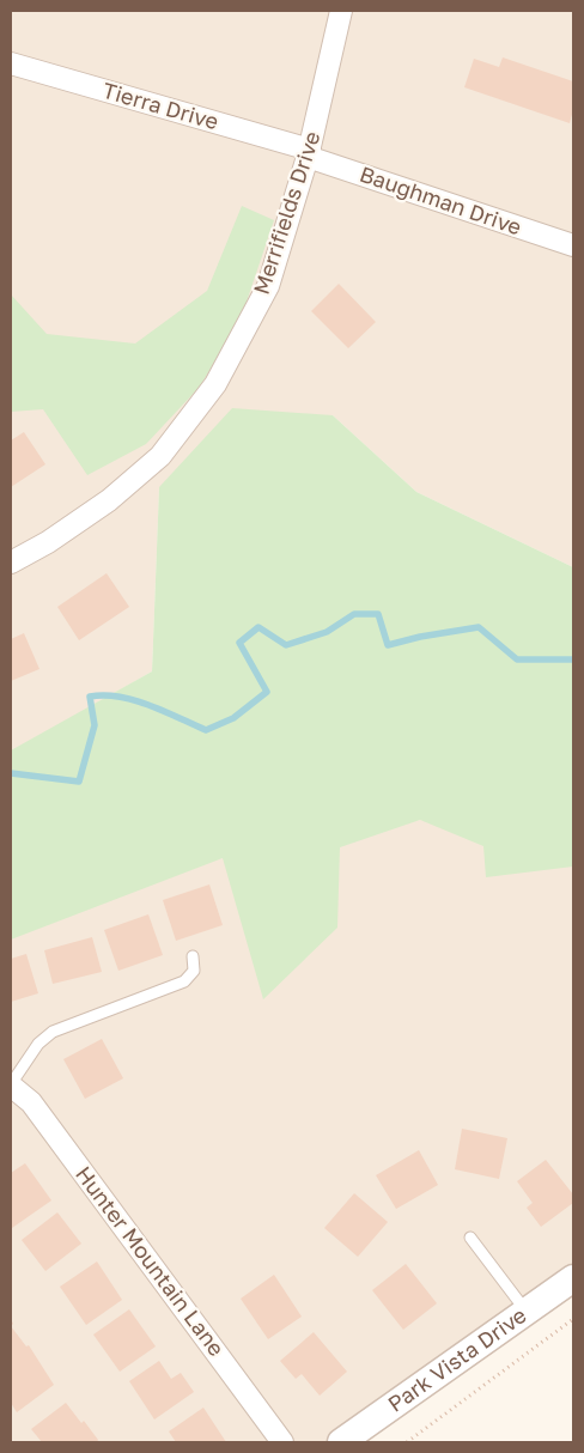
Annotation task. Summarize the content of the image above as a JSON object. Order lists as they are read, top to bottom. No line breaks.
{"streets":{"street":["Tierra Drive","Baughman Drive","Merrifields Drive","Hunter Mountain Lane","Park Vista Drive"]},"crossings":[["Tierra Drive","Baughman Drive"],["Tierra Drive","Merrifields Drive"],["Baughman Drive","Merrifields Drive"]]}
